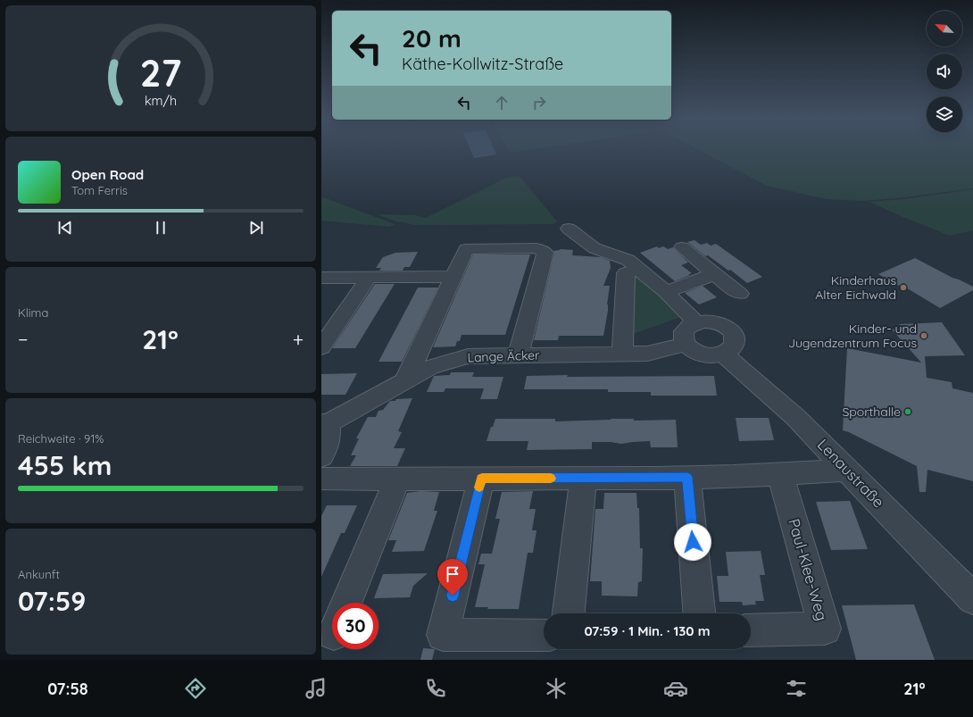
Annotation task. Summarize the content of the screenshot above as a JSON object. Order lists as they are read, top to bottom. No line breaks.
{"streets":{"street":["Lange Äcker","Lenaustraße","Paul-Klee-Weg"]},"crossings":[["Lange Äcker","Lenaustraße"]],"places":["Kinderhaus Alter Eichwald","Kinder- und Jugendzentrum Focus","Sporthalle"],"north":"top left","page":{"turn":["20 m","Käthe-Kollwitz-Straße"],"song":["Open Road","Tom Ferris"],"tile":["Klima",["Reichweite · 91%","455 km"],["Ankunft","07:59"]],"heat":["−","21°","+"],"limit":"30","trip":"07:59 · 1 Min. · 130 m","tabs":["07:58","21°"],"gauge":["27","km/h"]}}
